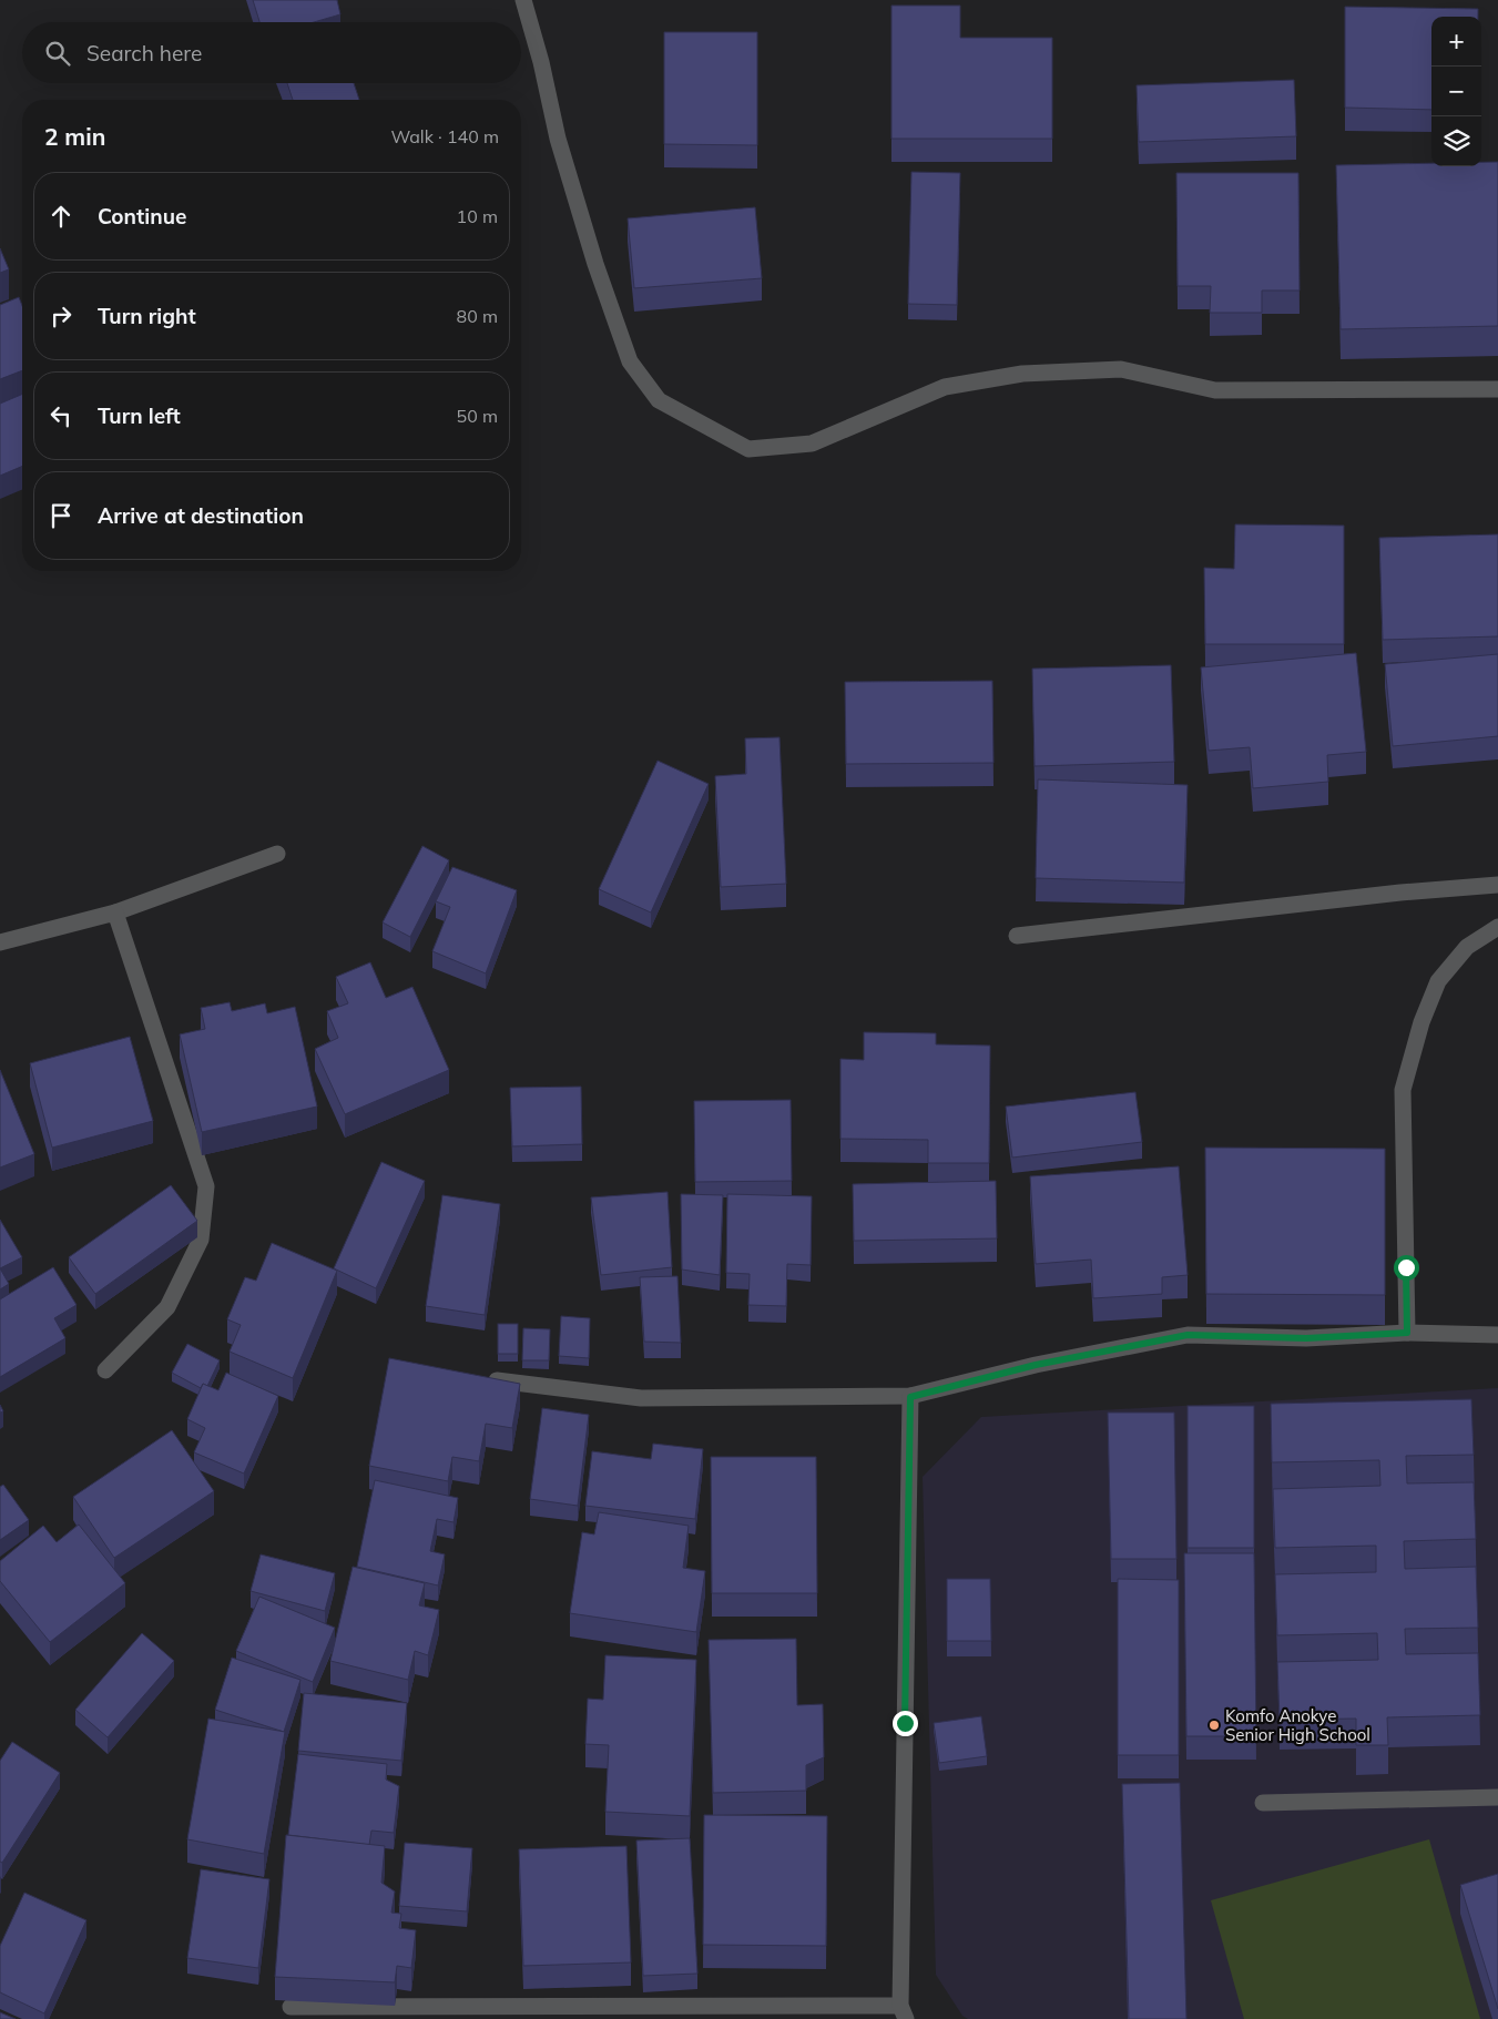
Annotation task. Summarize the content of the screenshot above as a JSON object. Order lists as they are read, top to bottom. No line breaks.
{"places":["Komfo Anokye Senior High School"],"page":{"map_buttons":["+","−"],"search":"Search here","heading":["2 min","Walk · 140 m"],"list":[["Continue","10 m"],["Turn right","80 m"],["Turn left","50 m"],"Arrive at destination"]}}
